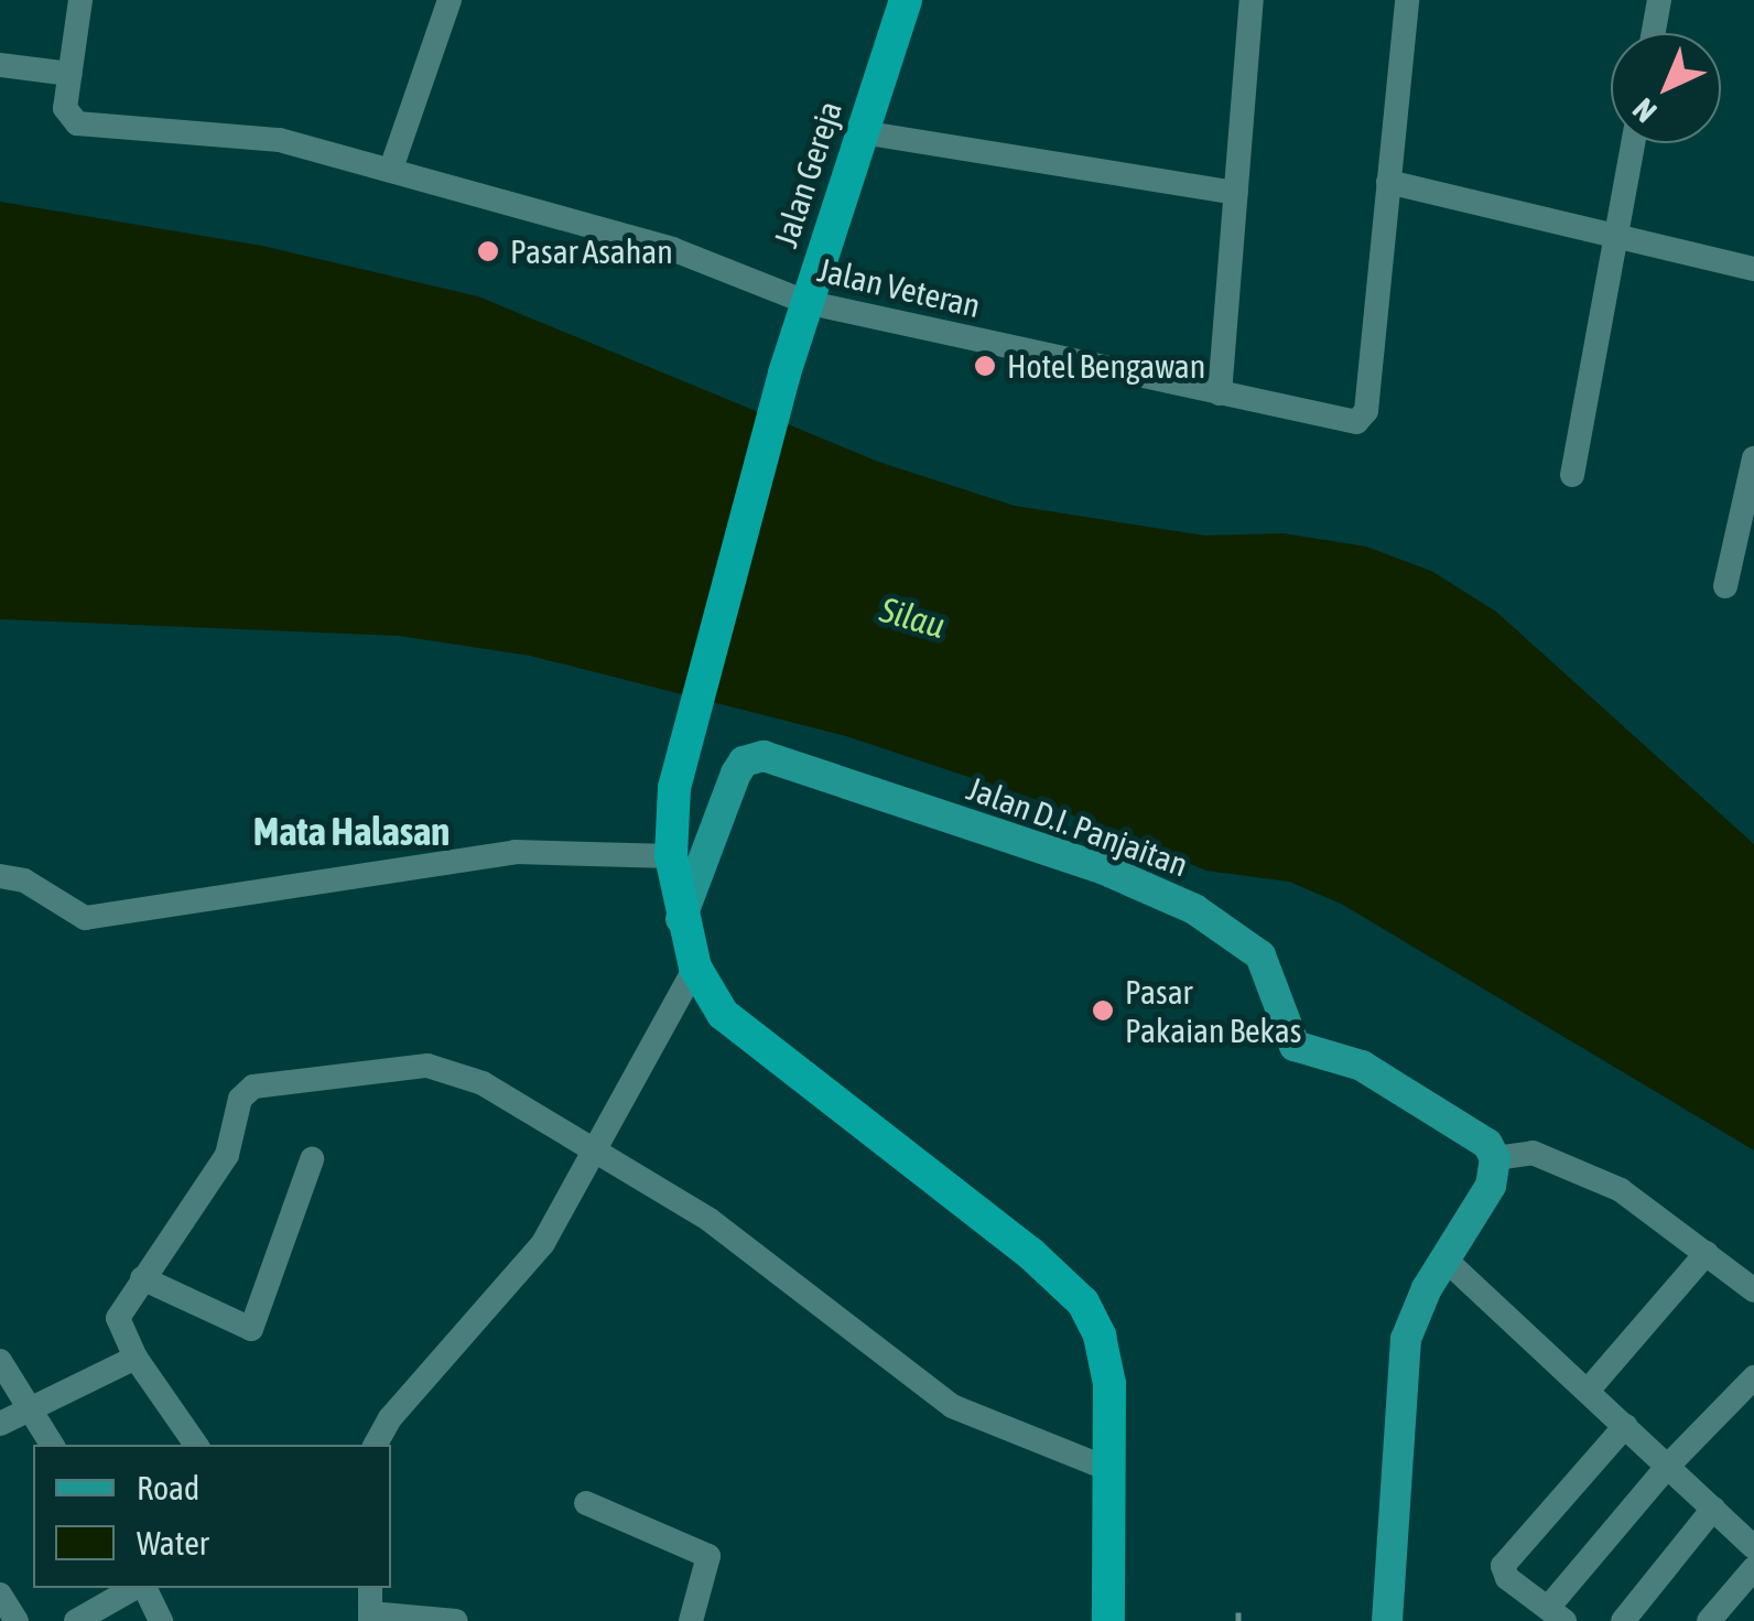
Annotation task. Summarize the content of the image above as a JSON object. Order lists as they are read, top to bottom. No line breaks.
{"streets":{"highway":["Jalan Gereja"],"main road":["Jalan D.I. Panjaitan"],"street":["Jalan Veteran"]},"crossings":[["Jalan Gereja","Jalan Veteran"],["Jalan Gereja","Jalan D.I. Panjaitan"]],"districts":["Mata Halasan"],"water":["Silau"],"places":["Pasar Asahan","Hotel Bengawan","Pasar Pakaian Bekas"],"legend":["Road","Water"],"north":"bottom left"}
